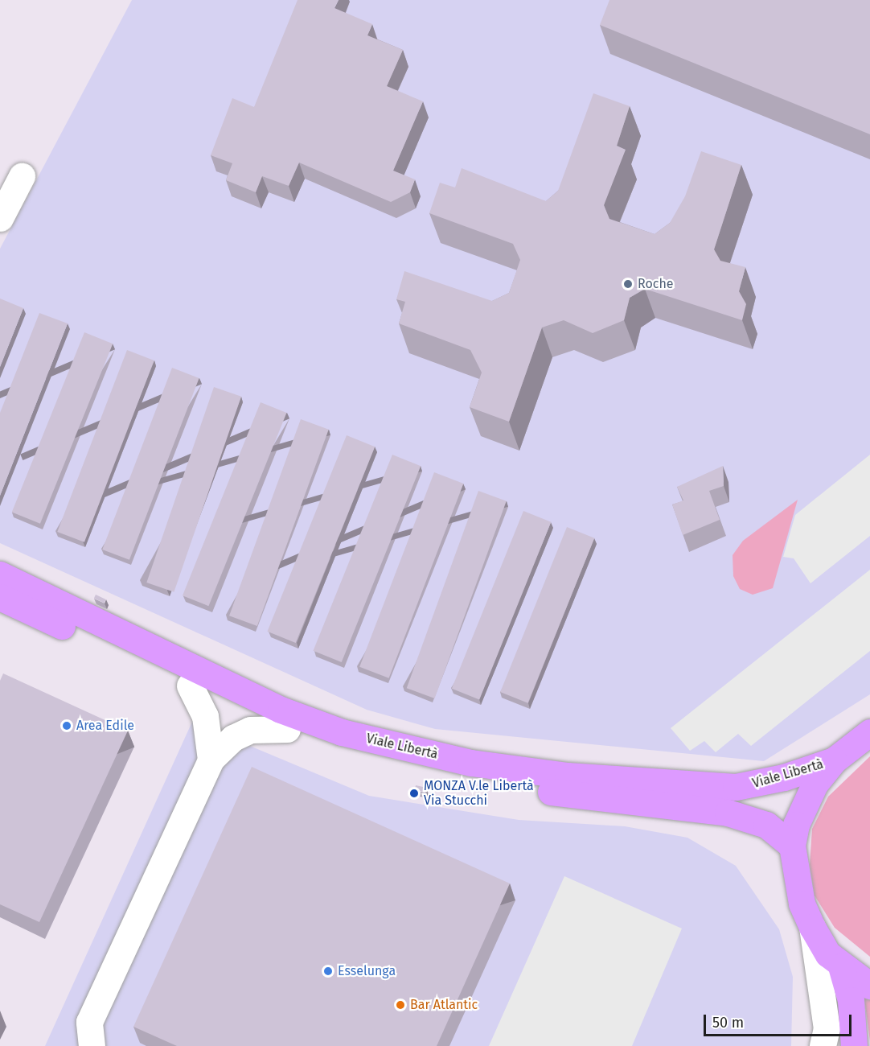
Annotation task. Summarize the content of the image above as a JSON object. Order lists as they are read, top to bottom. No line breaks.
{"streets":{"main road":["Viale Libertà"]},"places":["Roche","Area Edile","MONZA V.le Libertà Via Stucchi","Esselunga","Bar Atlantic"],"scale_bar":"50 m"}
